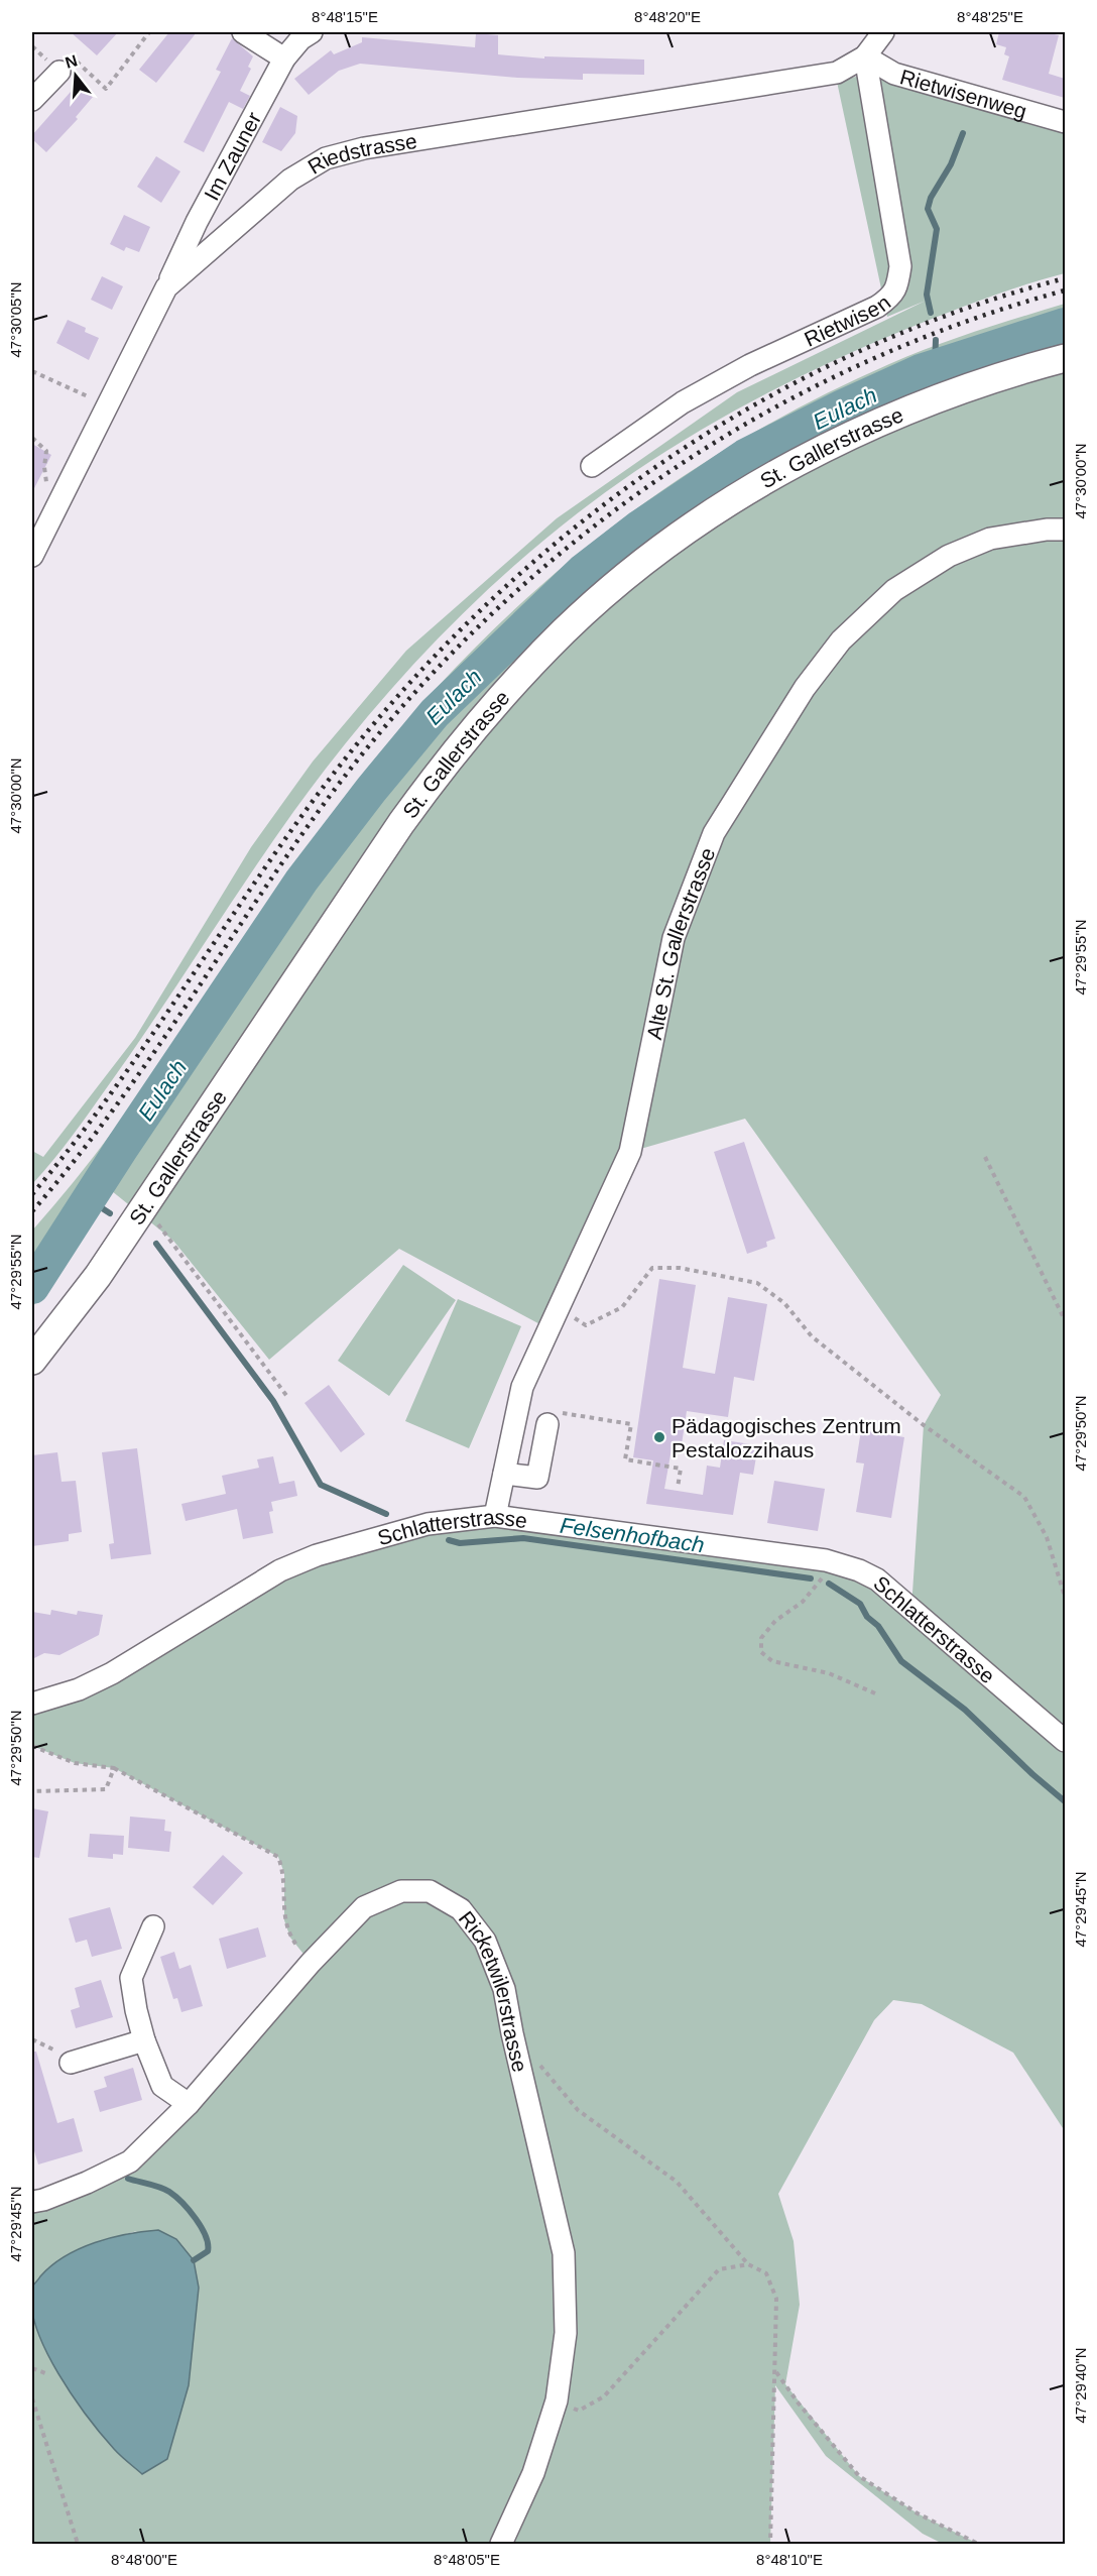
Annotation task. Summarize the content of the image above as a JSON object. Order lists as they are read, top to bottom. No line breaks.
{"streets":{"main road":["St. Gallerstrasse"],"street":["Rietwisenweg","Im Zauner","Riedstrasse","Rietwisen","Alte St. Gallerstrasse","Schlatterstrasse","Ricketwilerstrasse"]},"crossings":[["Rietwisenweg","Riedstrasse"],["Rietwisenweg","Rietwisen"],["Im Zauner","Riedstrasse"],["Riedstrasse","Rietwisen"],["Alte St. Gallerstrasse","Schlatterstrasse"]],"water":["Eulach","Felsenhofbach"],"places":["Pädagogisches Zentrum Pestalozzihaus"],"north":"top","coordinates":["8°48'15\"E","8°48'20\"E","8°48'25\"E","47°30'05\"N","47°30'00\"N","47°29'55\"N","47°29'50\"N","47°29'45\"N","47°29'40\"N","8°48'00\"E","8°48'05\"E","8°48'10\"E"]}
